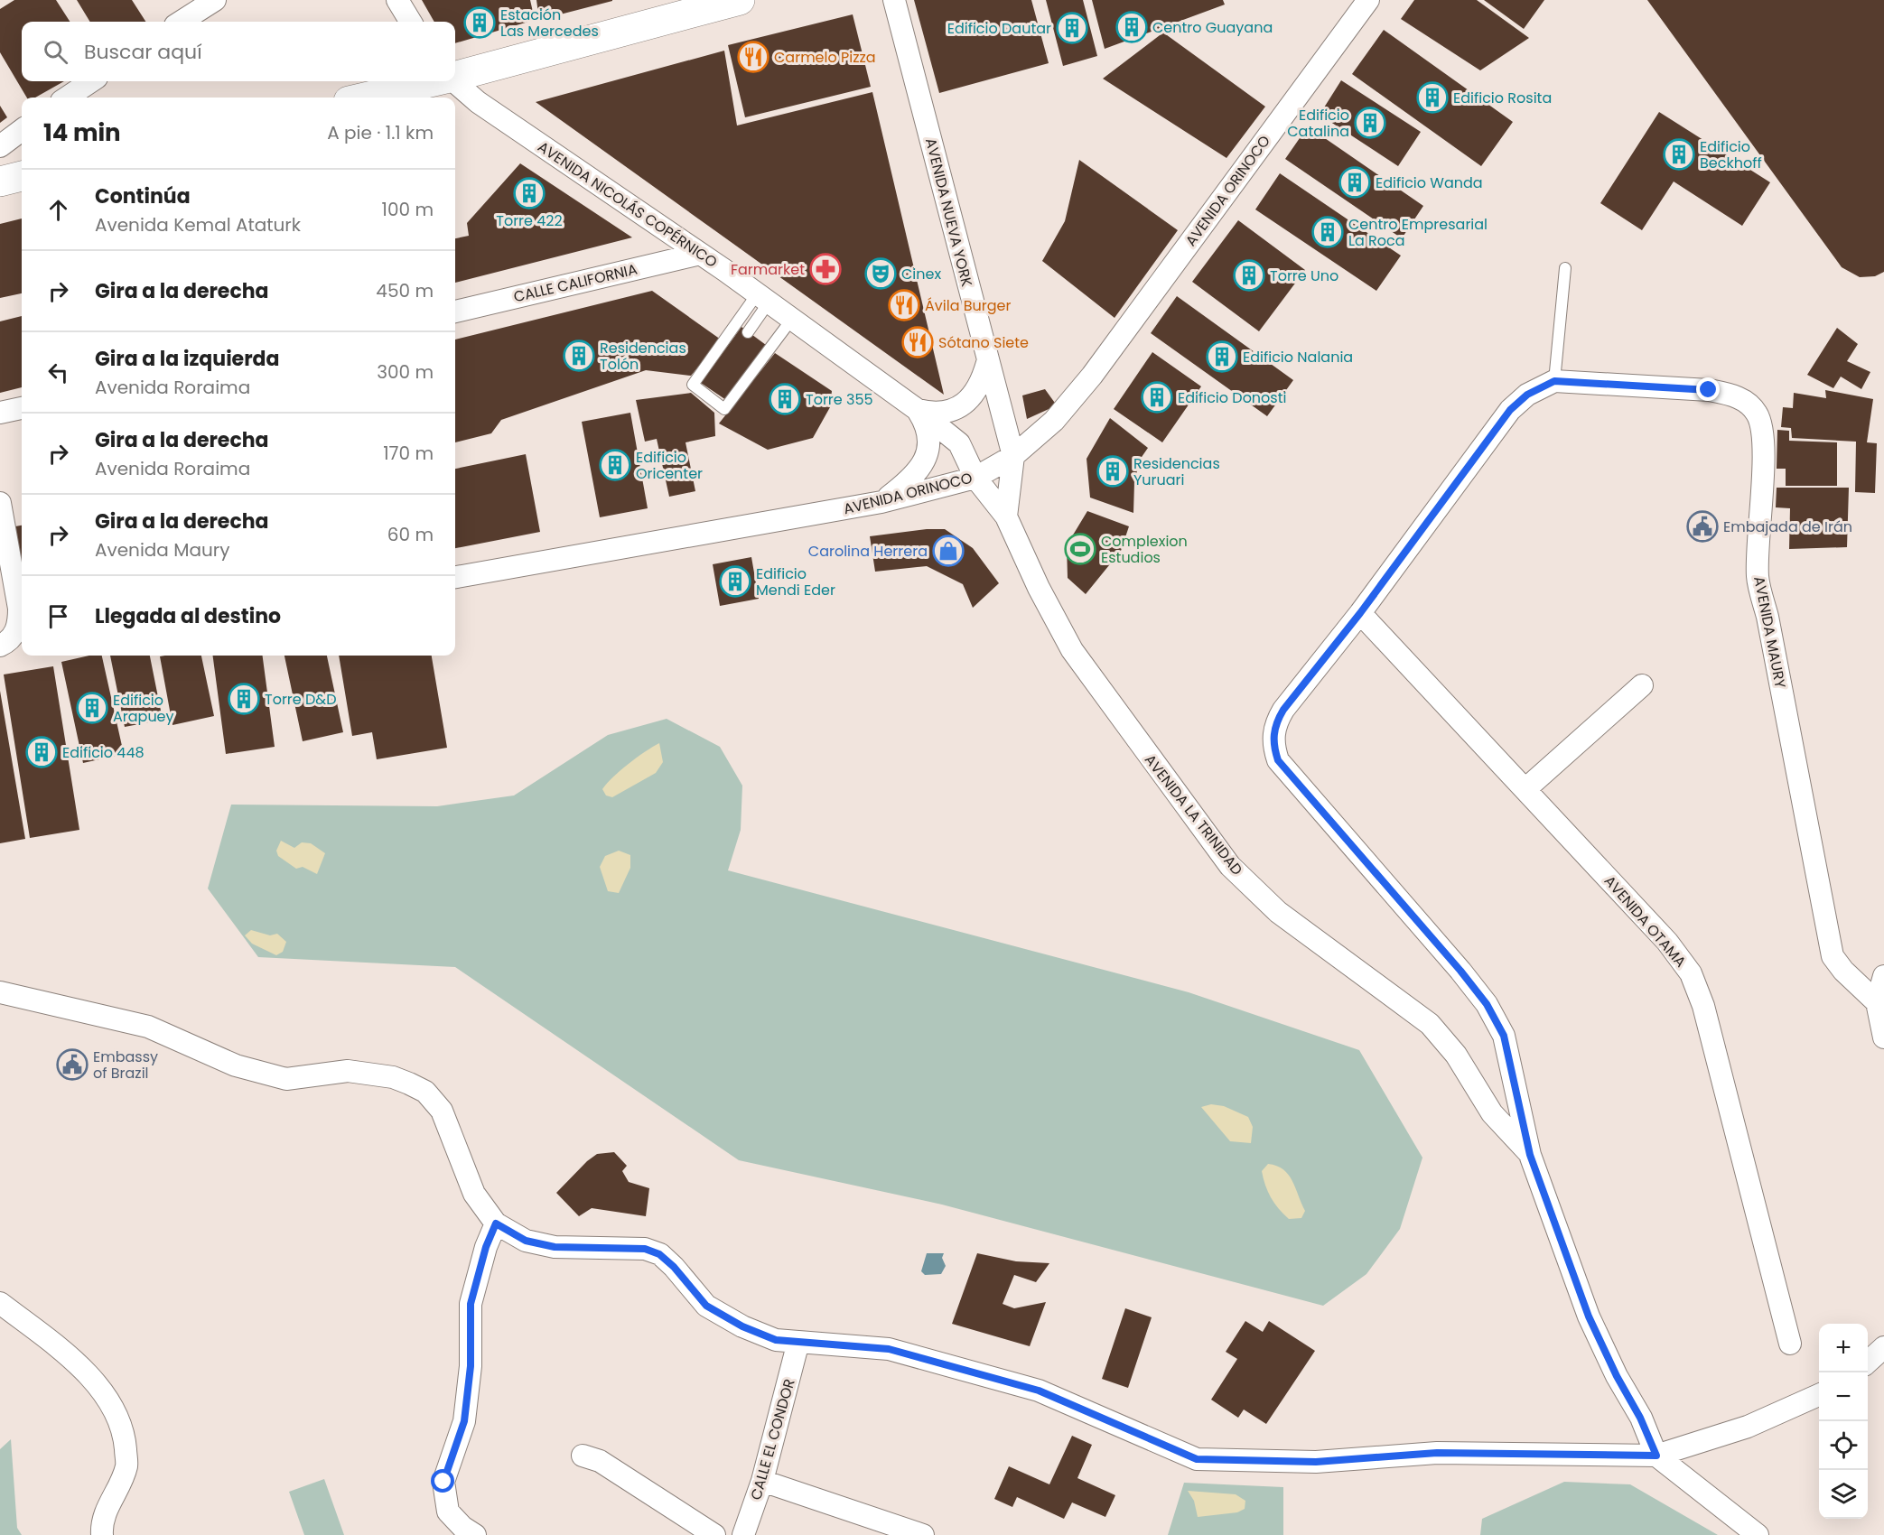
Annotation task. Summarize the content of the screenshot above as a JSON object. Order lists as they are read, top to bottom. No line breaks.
{"streets":{"street":["AVENIDA ORINOCO","AVENIDA NICOLÁS COPÉRNICO","AVENIDA NUEVA YORK","CALLE CALIFORNIA","AVENIDA MAURY","AVENIDA LA TRINIDAD","AVENIDA OTAMA","CALLE EL CONDOR"]},"crossings":[["AVENIDA ORINOCO","AVENIDA NICOLÁS COPÉRNICO"],["AVENIDA ORINOCO","AVENIDA NUEVA YORK"],["AVENIDA ORINOCO","AVENIDA LA TRINIDAD"],["AVENIDA NICOLÁS COPÉRNICO","CALLE CALIFORNIA"],["AVENIDA NICOLÁS COPÉRNICO","AVENIDA LA TRINIDAD"]],"places":{"building":["Estación Las Mercedes","Centro Guayana","Edificio Dautar","Edificio Rosita","Edificio Catalina","Edificio Beckhoff","Edificio Wanda","Torre 422","Centro Empresarial La Roca","Torre Uno","Residencias Tolón","Edificio Nalania","Edificio Donosti","Torre 355","Edificio Oricenter","Residencias Yuruari","Edificio Mendi Eder","Torre D&D","Edificio Arapuey","Edificio 448"],"restaurant":["Carmelo Pizza","Ávila Burger","Sótano Siete"],"pharmacy":["Farmarket"],"theatre":["Cinex"],"public building":["Embajada de Irán","Embassy of Brazil"],"sports":["Complexion Estudios"],"shop":["Carolina Herrera"]},"page":{"search":"Buscar aquí","heading":["14 min","A pie · 1.1 km"],"list":[["Continúa","Avenida Kemal Ataturk","100 m"],["Gira a la derecha","450 m"],["Gira a la izquierda","Avenida Roraima","300 m"],["Gira a la derecha","Avenida Roraima","170 m"],["Gira a la derecha","Avenida Maury","60 m"],"Llegada al destino"],"map_buttons":["+","−"]}}
